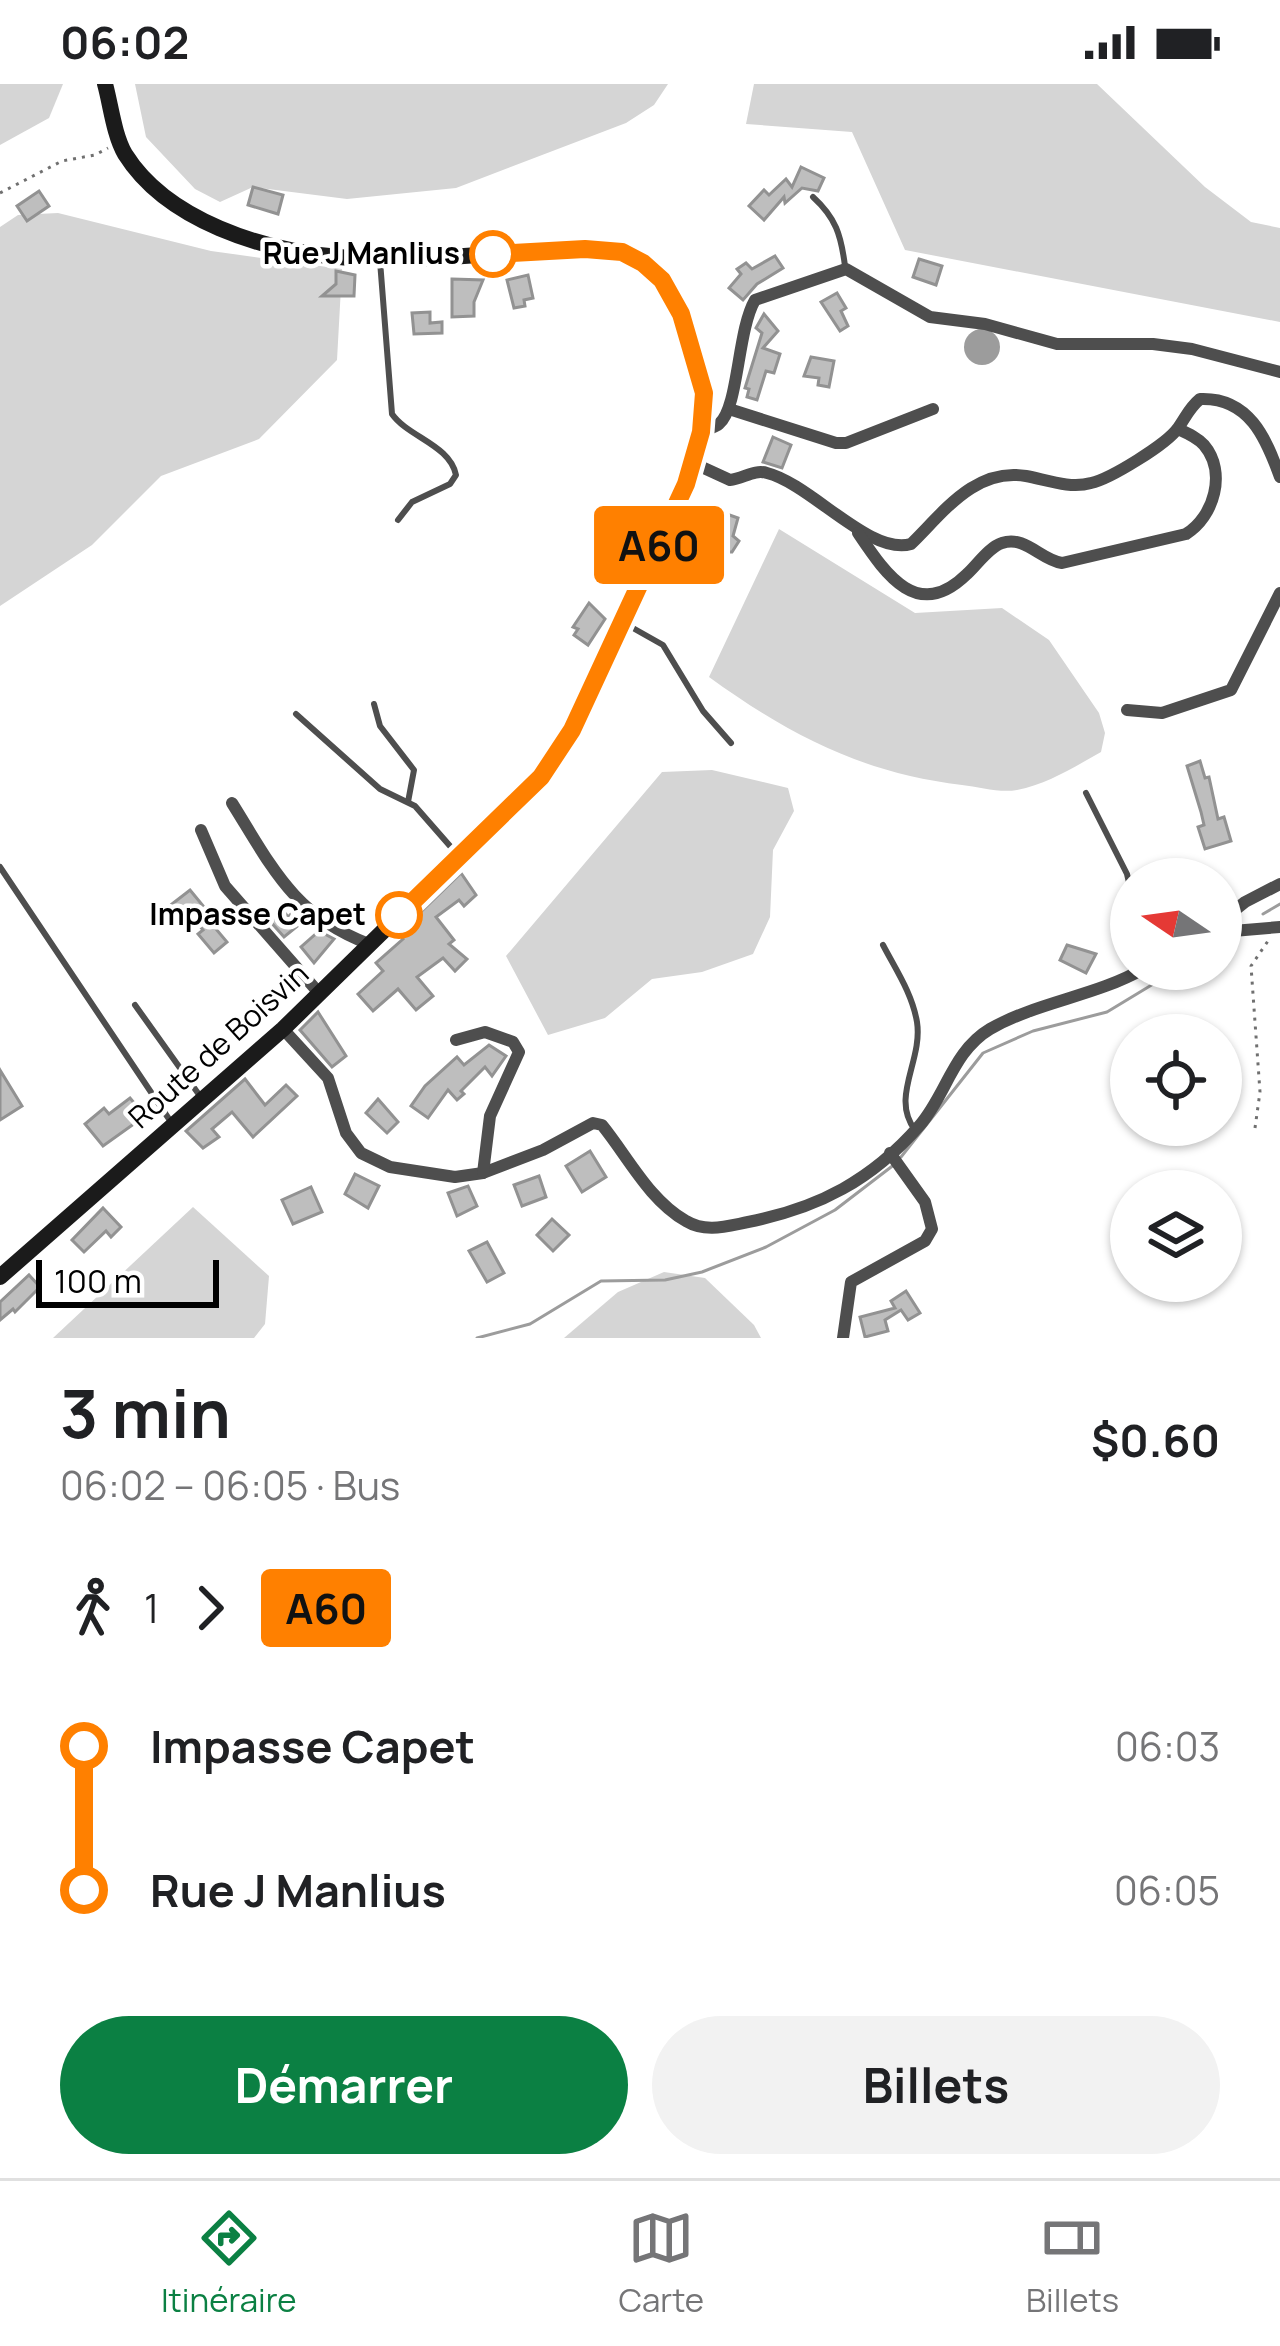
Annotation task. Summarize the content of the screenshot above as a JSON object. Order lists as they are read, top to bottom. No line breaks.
{"streets":{"main road":["Route de Boisvin"]},"places":["Rue J Manlius","Impasse Capet"],"lines":["bus line A60"],"scale_bar":"100 m","north":"left","page":{"status":"06:02","on_map":"A60","scale":"100 m","heading":["3 min","06:02 – 06:05 · Bus","$0.60"],"legs":["1","A60"],"list":[{"name":"Impasse Capet","value":"06:03"},{"name":"Rue J Manlius","value":"06:05"}],"buttons":["Démarrer","Billets"],"tabs":["Itinéraire","Carte","Billets"]}}
